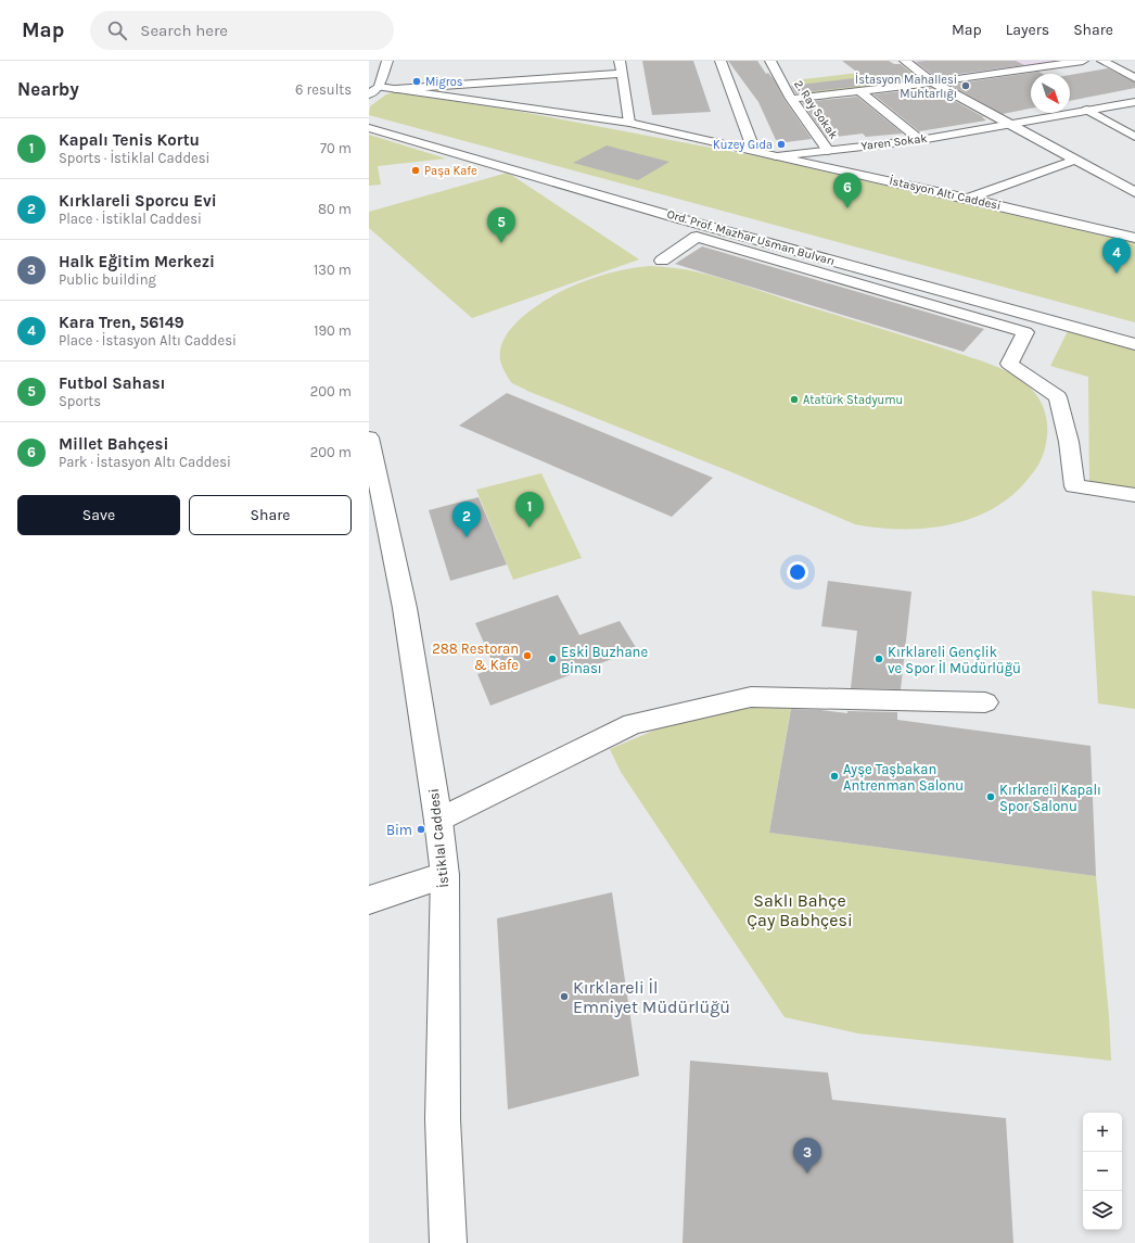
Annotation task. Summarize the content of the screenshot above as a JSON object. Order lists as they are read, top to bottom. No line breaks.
{"streets":{"main road":["2. Ray Sokak","Yaren Sokak","İstasyon Altı Caddesi","Ord. Prof. Mazhar Usman Bulvarı","İstiklal Caddesi"]},"crossings":[["2. Ray Sokak","Yaren Sokak"],["Yaren Sokak","İstasyon Altı Caddesi"]],"parks":["Saklı Bahçe Çay Babhçesi"],"places":["Migros","İstasyon Mahallesi Muhtarlığı","Kuzey Gıda","Paşa Kafe","Atatürk Stadyumu","288 Restoran & Kafe","Eski Buzhane Binası","Kırklareli Gençlik ve Spor İl Müdürlüğü","Ayşe Taşbakan Antrenman Salonu","Kırklareli Kapalı Spor Salonu","Bim","Kırklareli İl Emniyet Müdürlüğü"],"north":"bottom right","page":{"header":"Map","search":"Search here","nav":["Map","Layers","Share"],"heading":["Nearby","6 results"],"list":[{"mark":"1","name":"Kapalı Tenis Kortu","note":"Sports · İstiklal Caddesi","value":"70 m"},{"mark":"2","name":"Kırklareli Sporcu Evi","note":"Place · İstiklal Caddesi","value":"80 m"},{"mark":"3","name":"Halk Eğitim Merkezi","note":"Public building","value":"130 m"},{"mark":"4","name":"Kara Tren, 56149","note":"Place · İstasyon Altı Caddesi","value":"190 m"},{"mark":"5","name":"Futbol Sahası","note":"Sports","value":"200 m"},{"mark":"6","name":"Millet Bahçesi","note":"Park · İstasyon Altı Caddesi","value":"200 m"}],"pins":["6","5","4","1","2","3"],"buttons":["Save","Share"],"map_buttons":["+","−"]}}
